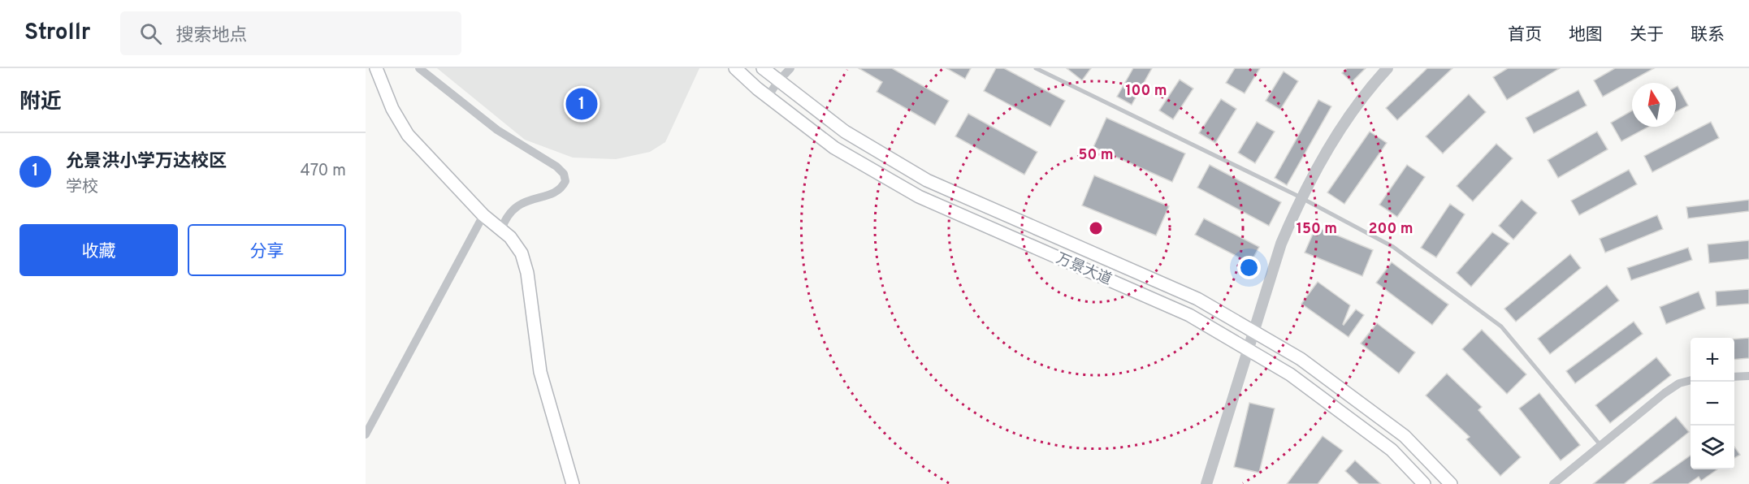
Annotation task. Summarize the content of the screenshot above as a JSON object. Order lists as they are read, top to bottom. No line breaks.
{"streets":{"main road":["万景大道"]},"north":"top","page":{"header":"Strollr","search":"搜索地点","nav":["首页","地图","关于","联系"],"heading":"附近","pins":"1","list":[{"mark":"1","name":"允景洪小学万达校区","note":"学校","value":"470 m"}],"buttons":["收藏","分享"],"map_buttons":["+","−"]},"rings":["100 m","50 m","150 m","200 m"]}
